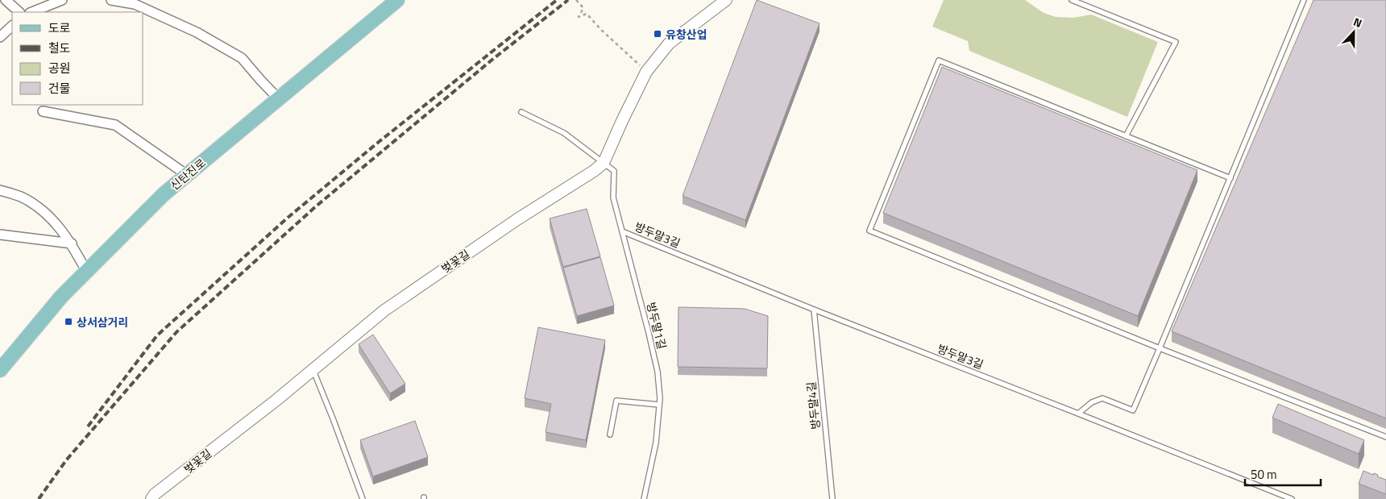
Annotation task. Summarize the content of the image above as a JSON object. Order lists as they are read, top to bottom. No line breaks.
{"streets":{"main road":["신탄진로"],"street":["벚꽃길"],"lane":["방두말3길","방두말1길","방두말4길"]},"crossings":[["방두말3길","방두말1길"],["방두말3길","방두말4길"],["벚꽃길","방두말1길"]],"places":{"transit":["유창산업","상서삼거리"]},"legend":["도로","철도","공원","건물"],"scale_bar":"50 m","north":"top"}
